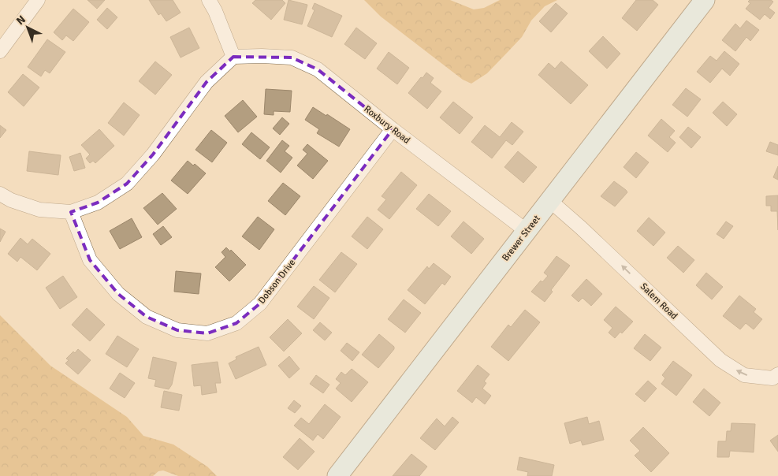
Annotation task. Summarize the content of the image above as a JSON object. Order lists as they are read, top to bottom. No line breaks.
{"streets":{"main road":["Brewer Street"],"street":["Roxbury Road","Dobson Drive","Salem Road"]},"crossings":[["Roxbury Road","Brewer Street"],["Roxbury Road","Dobson Drive"],["Brewer Street","Salem Road"]],"one_way":["Salem Road"],"north":"top left"}
